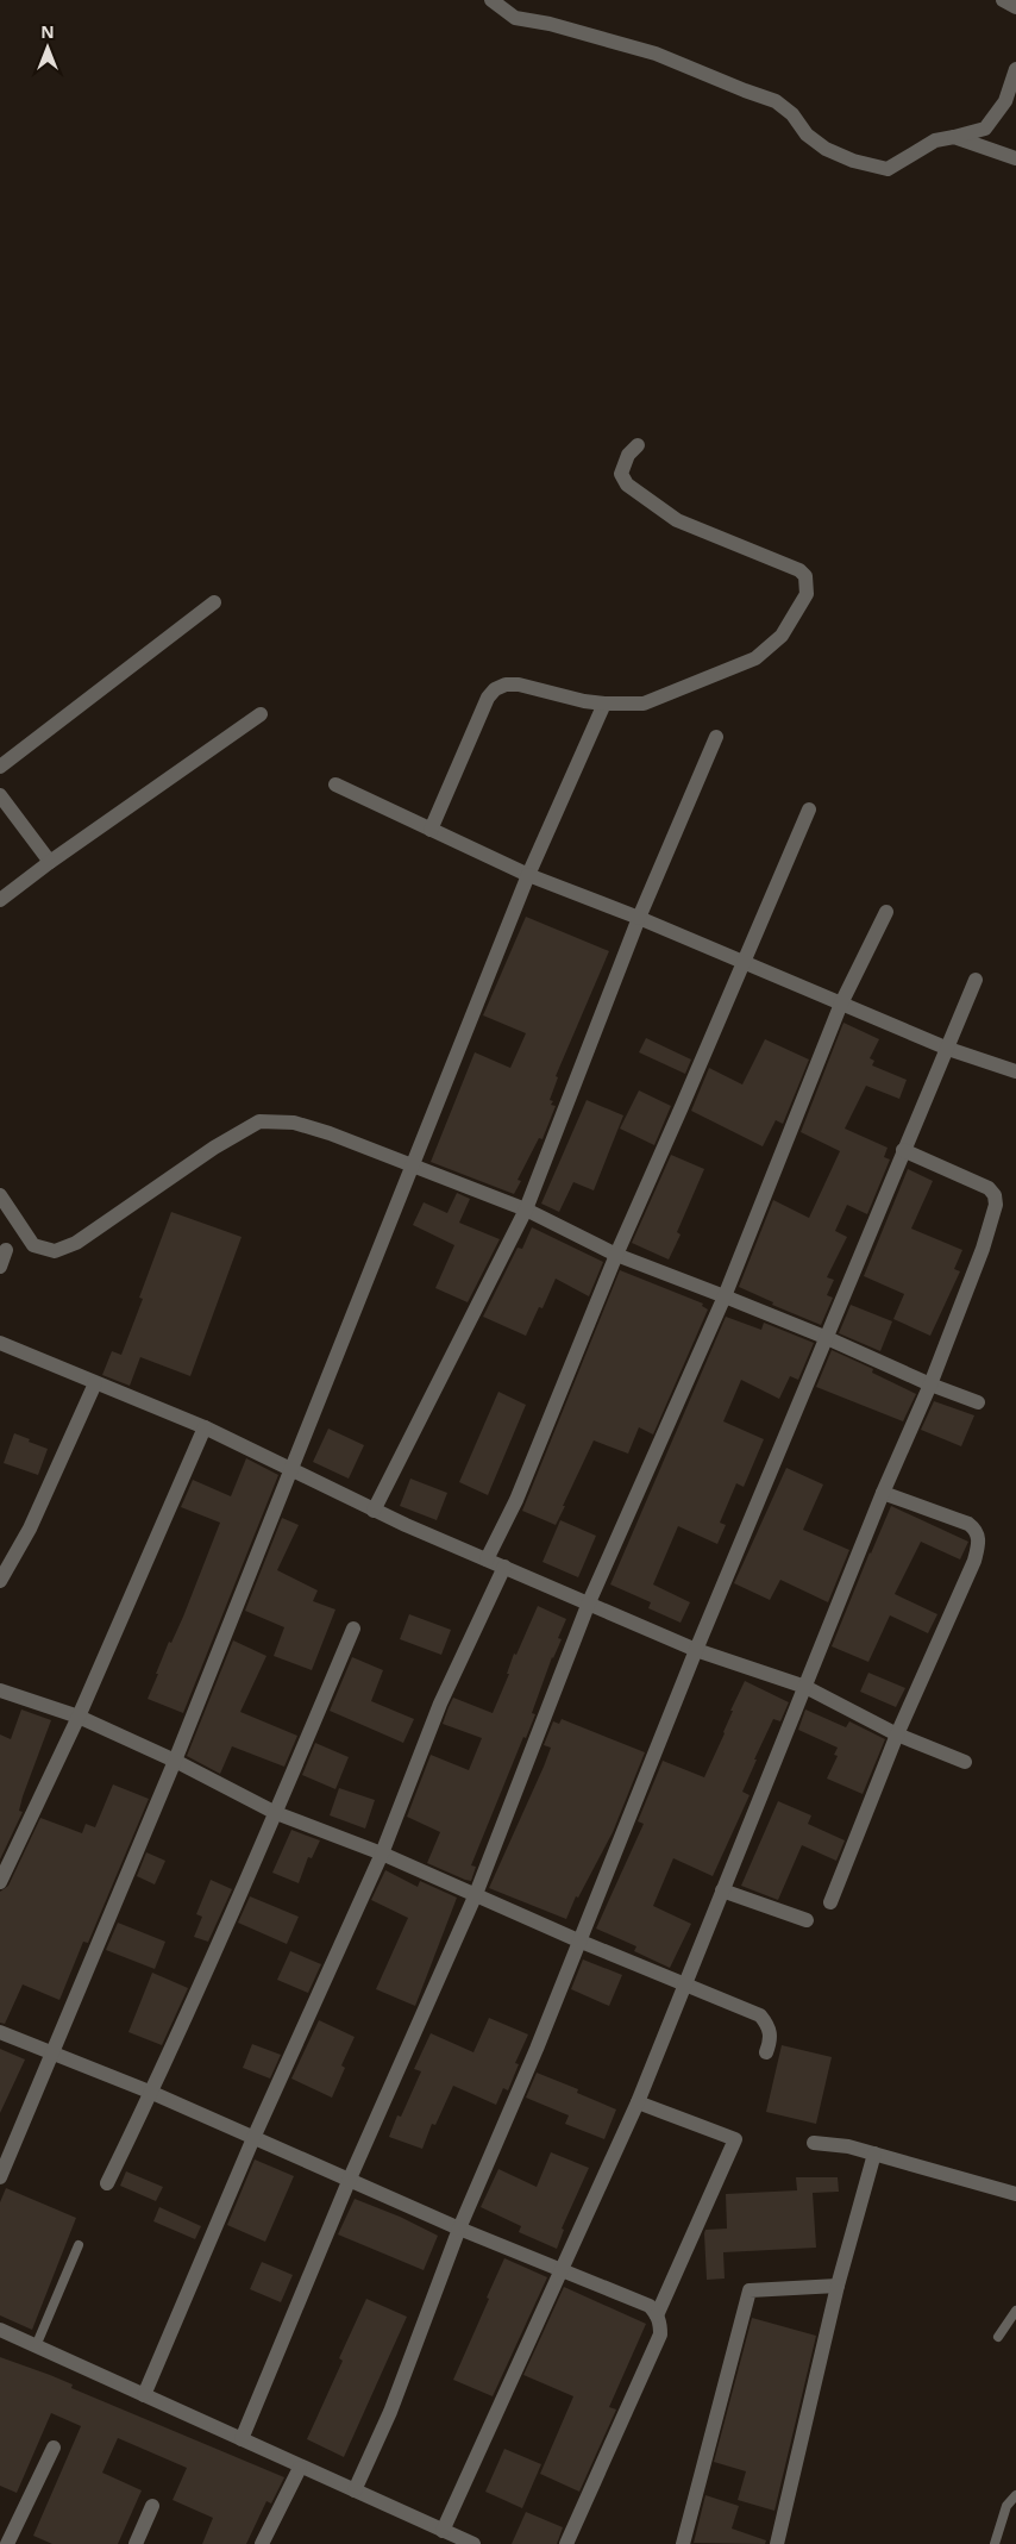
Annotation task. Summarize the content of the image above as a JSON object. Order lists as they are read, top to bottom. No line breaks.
{"north":"top"}
